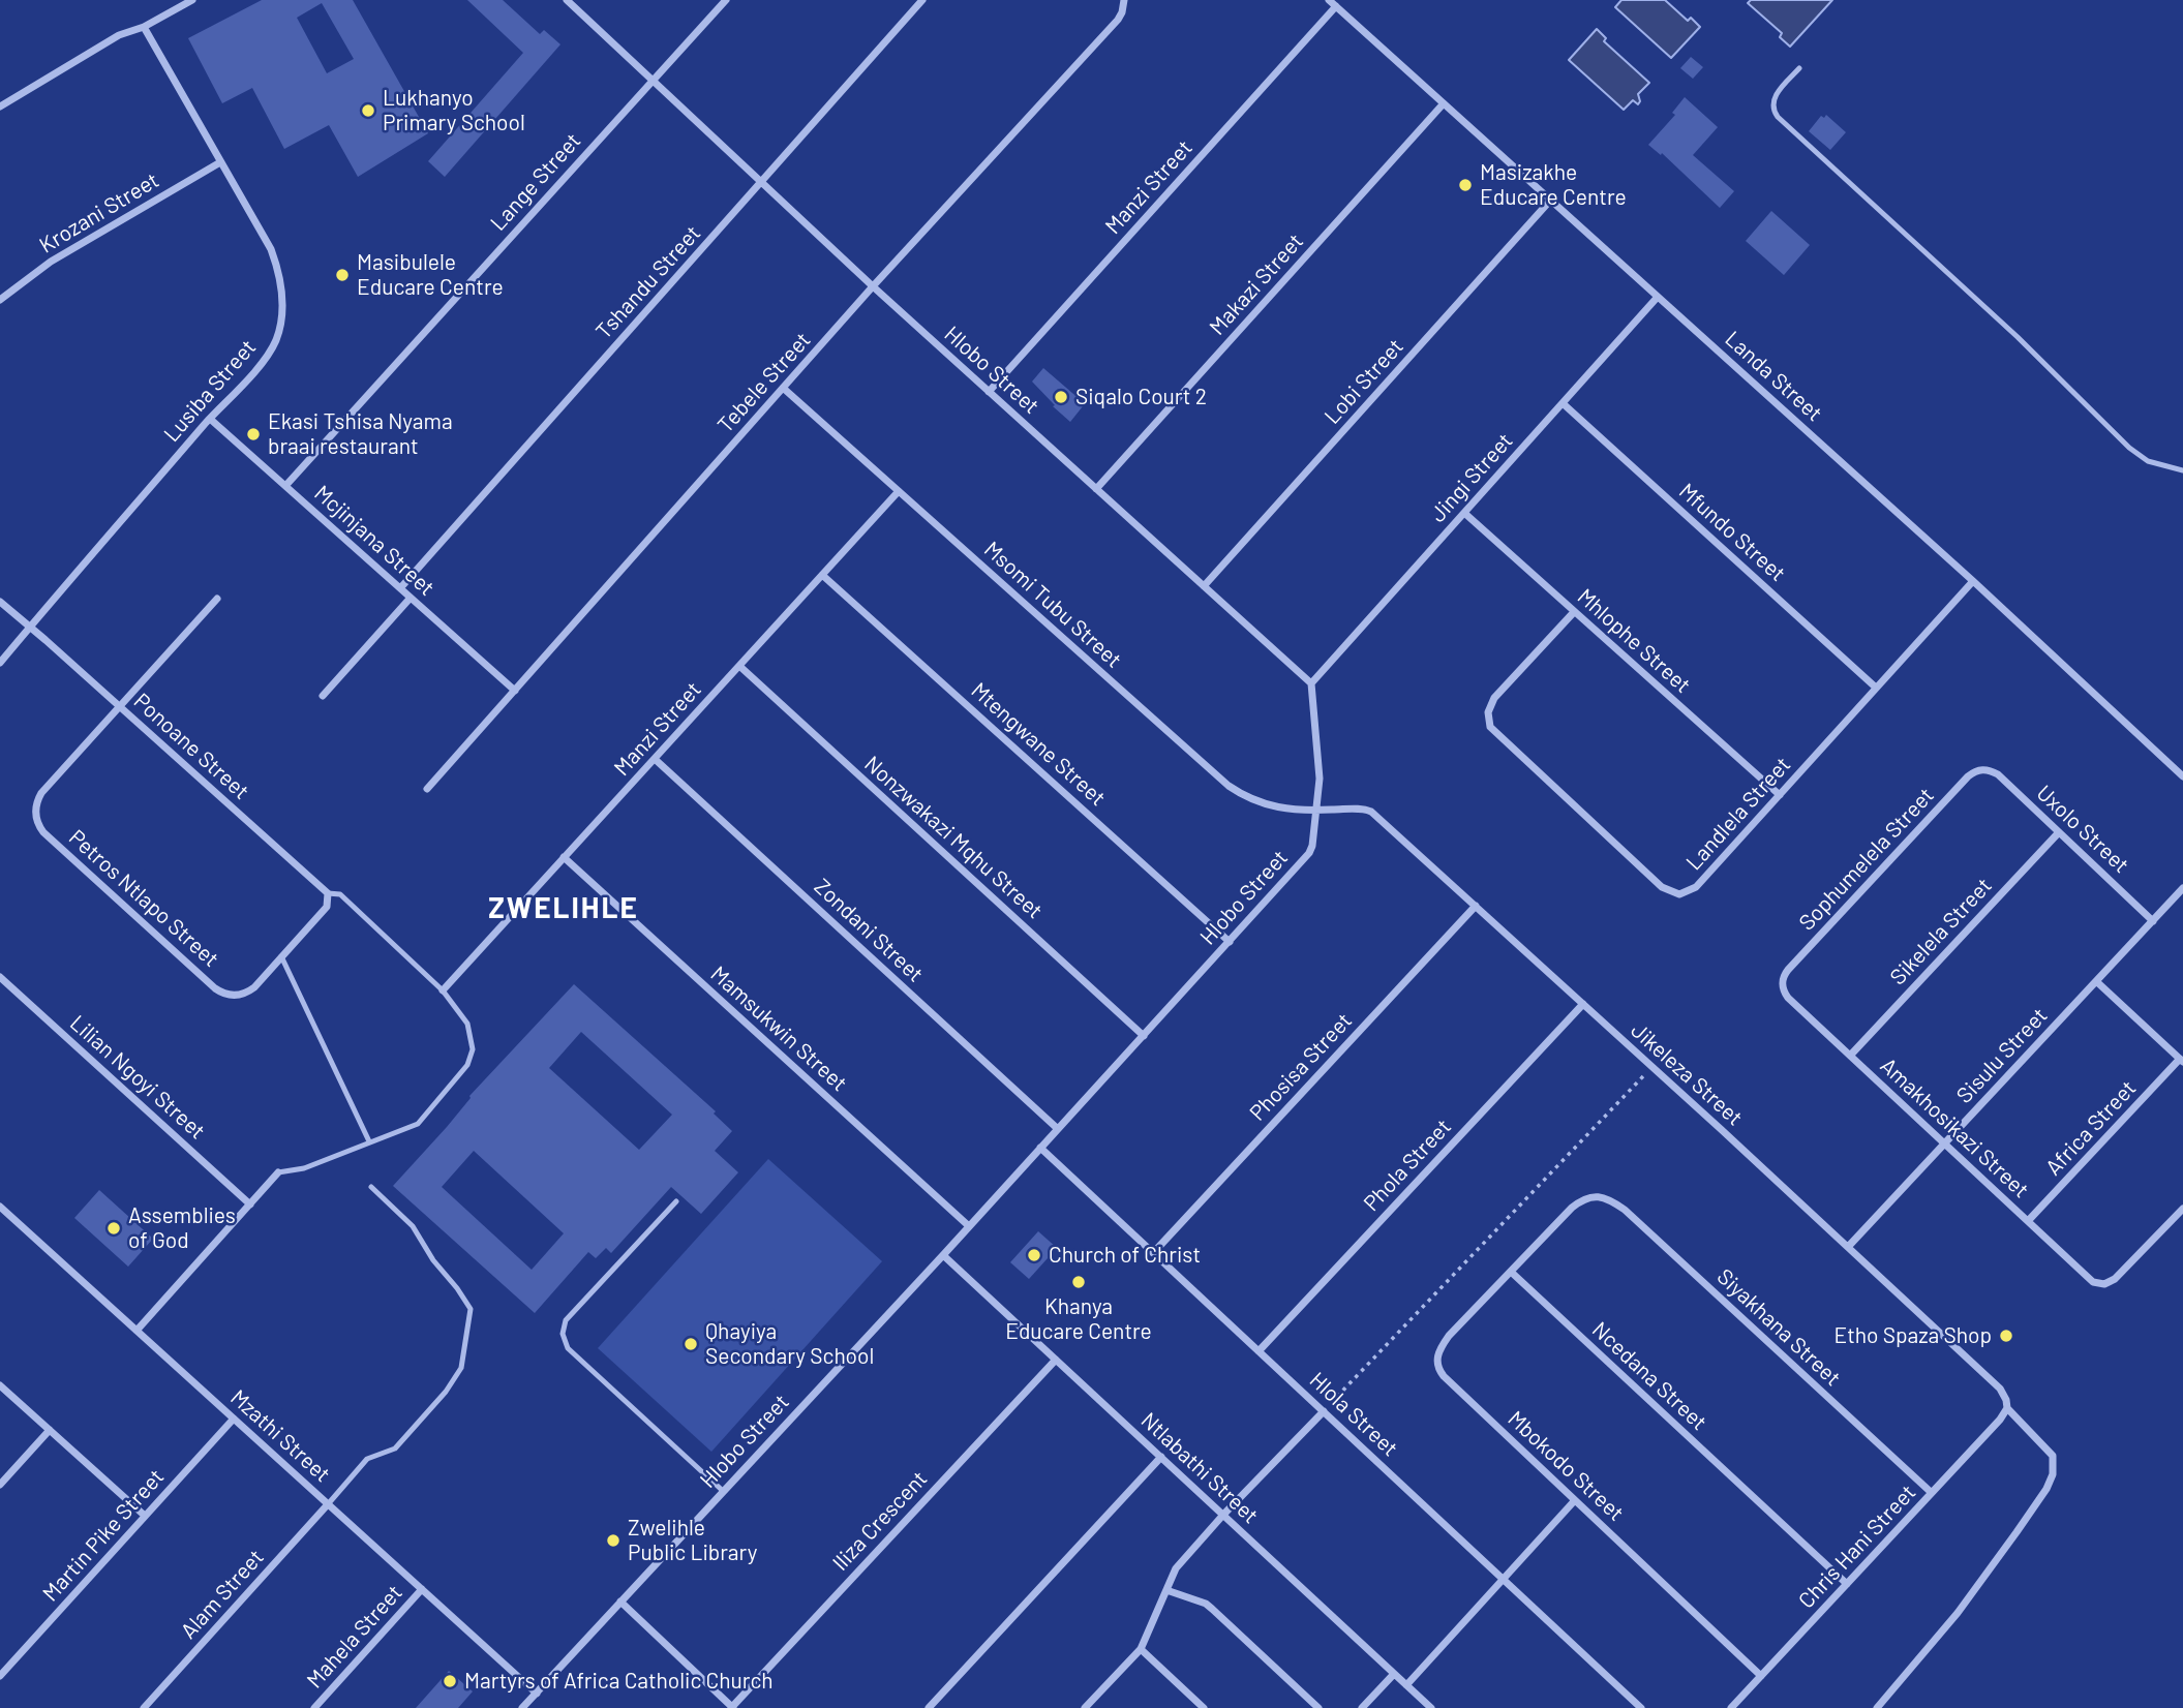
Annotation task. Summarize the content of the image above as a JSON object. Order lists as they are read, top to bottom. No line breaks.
{"streets":{"street":["Lange Street","Manzi Street","Krozani Street","Tshandu Street","Makazi Street","Hlobo Street","Landa Street","Lobi Street","Tebele Street","Lusiba Street","Jingi Street","Mfundo Street","Mcjinjana Street","Msomi Tubu Street","Mhlophe Street","Mtengwane Street","Ponoane Street","Landlela Street","Uxolo Street","Nonzwakazi Mqhu Street","Sophumelela Street","Petros Ntlapo Street","Zondani Street","Sikelela Street","Mamsukwin Street","Sisulu Street","Phosisa Street","Jikeleza Street","Lilian Ngoyi Street","Amakhosikazi Street","Africa Street","Phola Street","Siyakhana Street","Ncedana Street","Hlola Street","Mzathi Street","Mbokodo Street","Ntlabathi Street","Iliza Crescent","Martin Pike Street","Chris Hani Street","Alam Street","Mahela Street"]},"crossings":[["Lange Street","Hlobo Street"],["Lange Street","Mcjinjana Street"],["Manzi Street","Hlobo Street"],["Manzi Street","Landa Street"],["Manzi Street","Msomi Tubu Street"],["Manzi Street","Mtengwane Street"],["Manzi Street","Nonzwakazi Mqhu Street"],["Manzi Street","Zondani Street"],["Manzi Street","Mamsukwin Street"],["Krozani Street","Lusiba Street"],["Tshandu Street","Hlobo Street"],["Tshandu Street","Mcjinjana Street"],["Makazi Street","Hlobo Street"],["Makazi Street","Landa Street"],["Hlobo Street","Lobi Street"],["Hlobo Street","Tebele Street"],["Hlobo Street","Jingi Street"],["Hlobo Street","Msomi Tubu Street"],["Hlobo Street","Mtengwane Street"],["Hlobo Street","Nonzwakazi Mqhu Street"],["Hlobo Street","Zondani Street"],["Hlobo Street","Mamsukwin Street"],["Hlobo Street","Jikeleza Street"],["Hlobo Street","Hlola Street"],["Hlobo Street","Mzathi Street"],["Hlobo Street","Ntlabathi Street"],["Landa Street","Lobi Street"],["Landa Street","Jingi Street"],["Landa Street","Landlela Street"],["Tebele Street","Mcjinjana Street"],["Tebele Street","Msomi Tubu Street"],["Lusiba Street","Mcjinjana Street"],["Lusiba Street","Ponoane Street"],["Jingi Street","Mfundo Street"],["Jingi Street","Mhlophe Street"],["Mfundo Street","Landlela Street"],["Msomi Tubu Street","Jikeleza Street"],["Mhlophe Street","Landlela Street"],["Ponoane Street","Petros Ntlapo Street"],["Uxolo Street","Sophumelela Street"],["Uxolo Street","Sikelela Street"],["Uxolo Street","Sisulu Street"],["Sophumelela Street","Amakhosikazi Street"],["Sikelela Street","Amakhosikazi Street"],["Sisulu Street","Jikeleza Street"],["Sisulu Street","Amakhosikazi Street"],["Phosisa Street","Jikeleza Street"],["Phosisa Street","Hlola Street"],["Jikeleza Street","Phola Street"],["Jikeleza Street","Chris Hani Street"],["Amakhosikazi Street","Africa Street"],["Phola Street","Hlola Street"],["Siyakhana Street","Ncedana Street"],["Siyakhana Street","Mbokodo Street"],["Siyakhana Street","Chris Hani Street"],["Ncedana Street","Mbokodo Street"],["Ncedana Street","Chris Hani Street"],["Mzathi Street","Martin Pike Street"],["Mzathi Street","Alam Street"],["Mzathi Street","Mahela Street"],["Mbokodo Street","Chris Hani Street"],["Ntlabathi Street","Iliza Crescent"]],"districts":["ZWELIHLE"],"places":["Lukhanyo Primary School","Masizakhe Educare Centre","Masibulele Educare Centre","Siqalo Court 2","Ekasi Tshisa Nyama braai restaurant","Assemblies of God","Church of Christ","Khanya Educare Centre","Etho Spaza Shop","Qhayiya Secondary School","Zwelihle Public Library","Martyrs of Africa Catholic Church"]}
